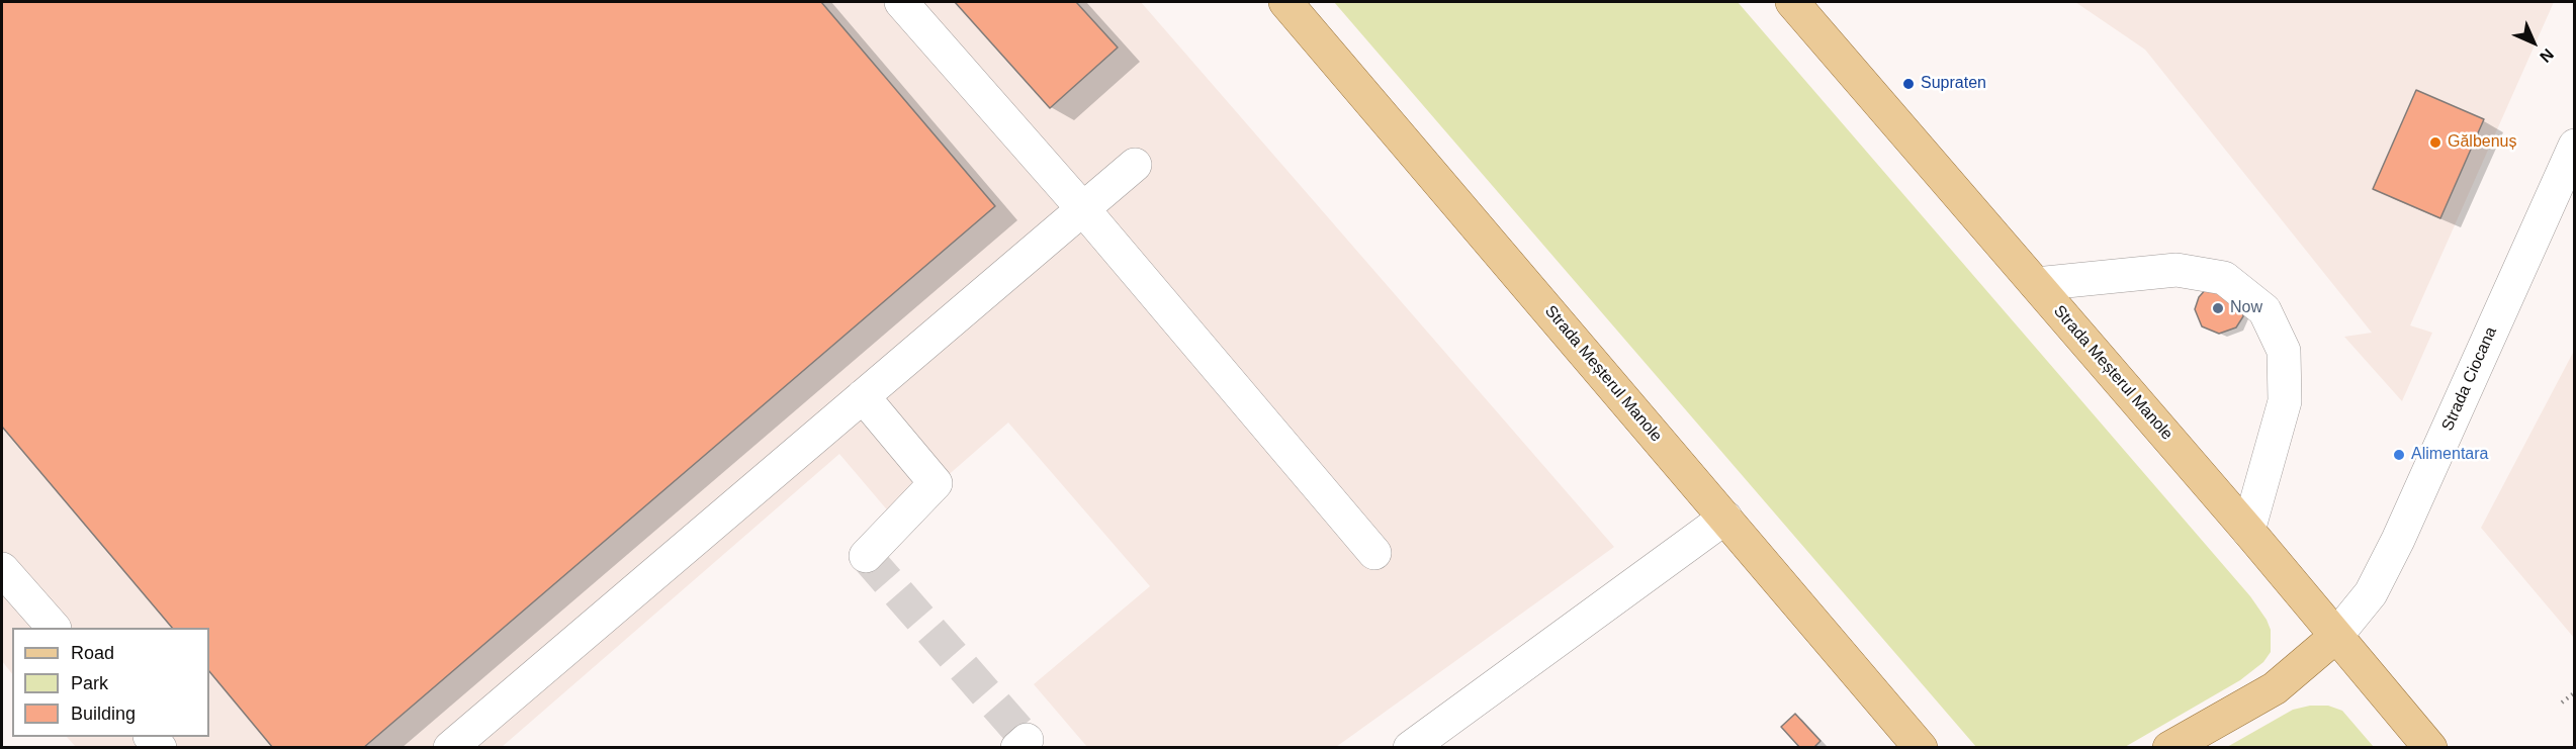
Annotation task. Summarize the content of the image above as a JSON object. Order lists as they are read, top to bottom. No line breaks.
{"streets":{"main road":["Strada Meșterul Manole"],"street":["Strada Ciocana"]},"crossings":[["Strada Meșterul Manole","Strada Ciocana"]],"places":["Supraten","Gălbenuș","Now","Alimentara"],"legend":["Road","Park","Building"],"north":"bottom right"}
